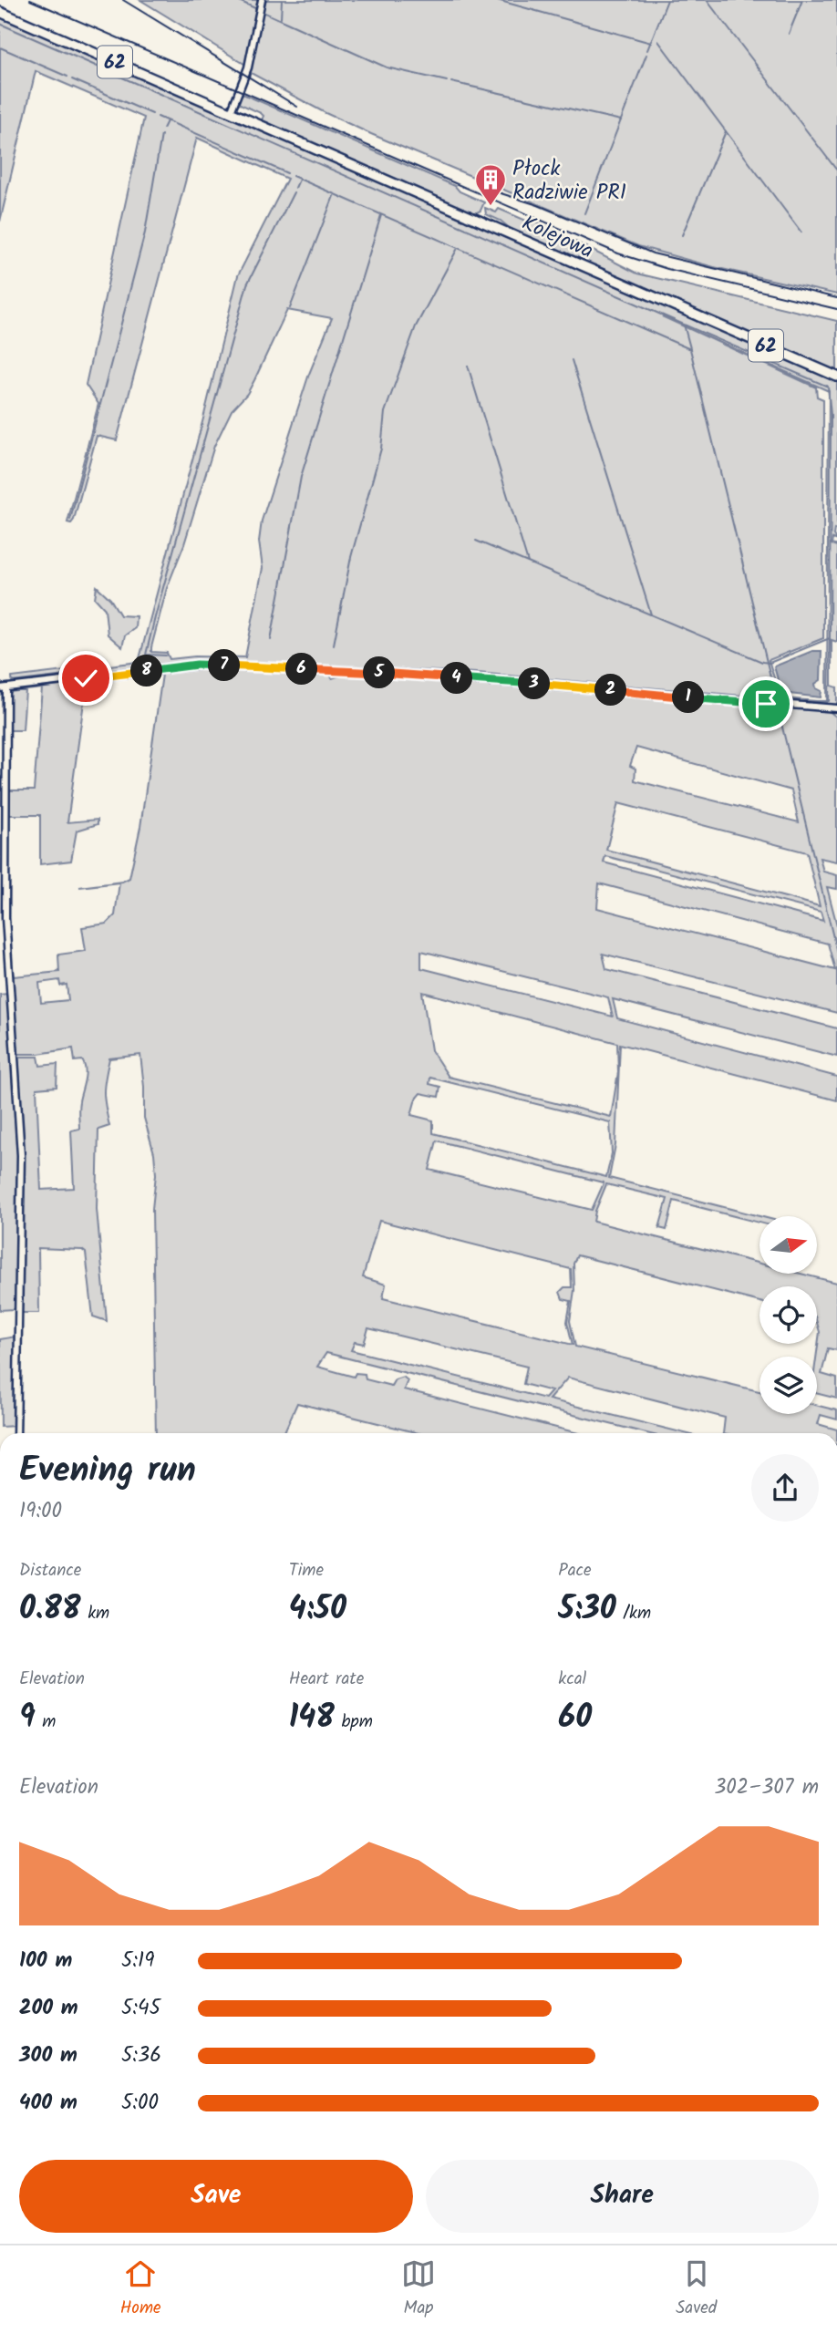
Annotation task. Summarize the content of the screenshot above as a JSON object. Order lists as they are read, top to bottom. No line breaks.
{"streets":{"main road":["62","Kolejowa"]},"crossings":[["62","Kolejowa"]],"places":{"building":["Płock Radziwie PR1"]},"north":"right","page":{"pins":["7","6","8","5","4","3","2","1"],"heading":["Evening run","19:00"],"stats":[["Distance","0.88 km"],["Time","4:50"],["Pace","5:30 /km"],["Elevation","9 m"],["Heart rate","148 bpm"],["kcal","60"]],"chart":["Elevation","302–307 m"],"list":[{"name":"100 m","note":"5:19"},{"name":"200 m","note":"5:45"},{"name":"300 m","note":"5:36"},{"name":"400 m","note":"5:00"}],"buttons":["Save","Share"],"tabs":["Home","Map","Saved"]}}
